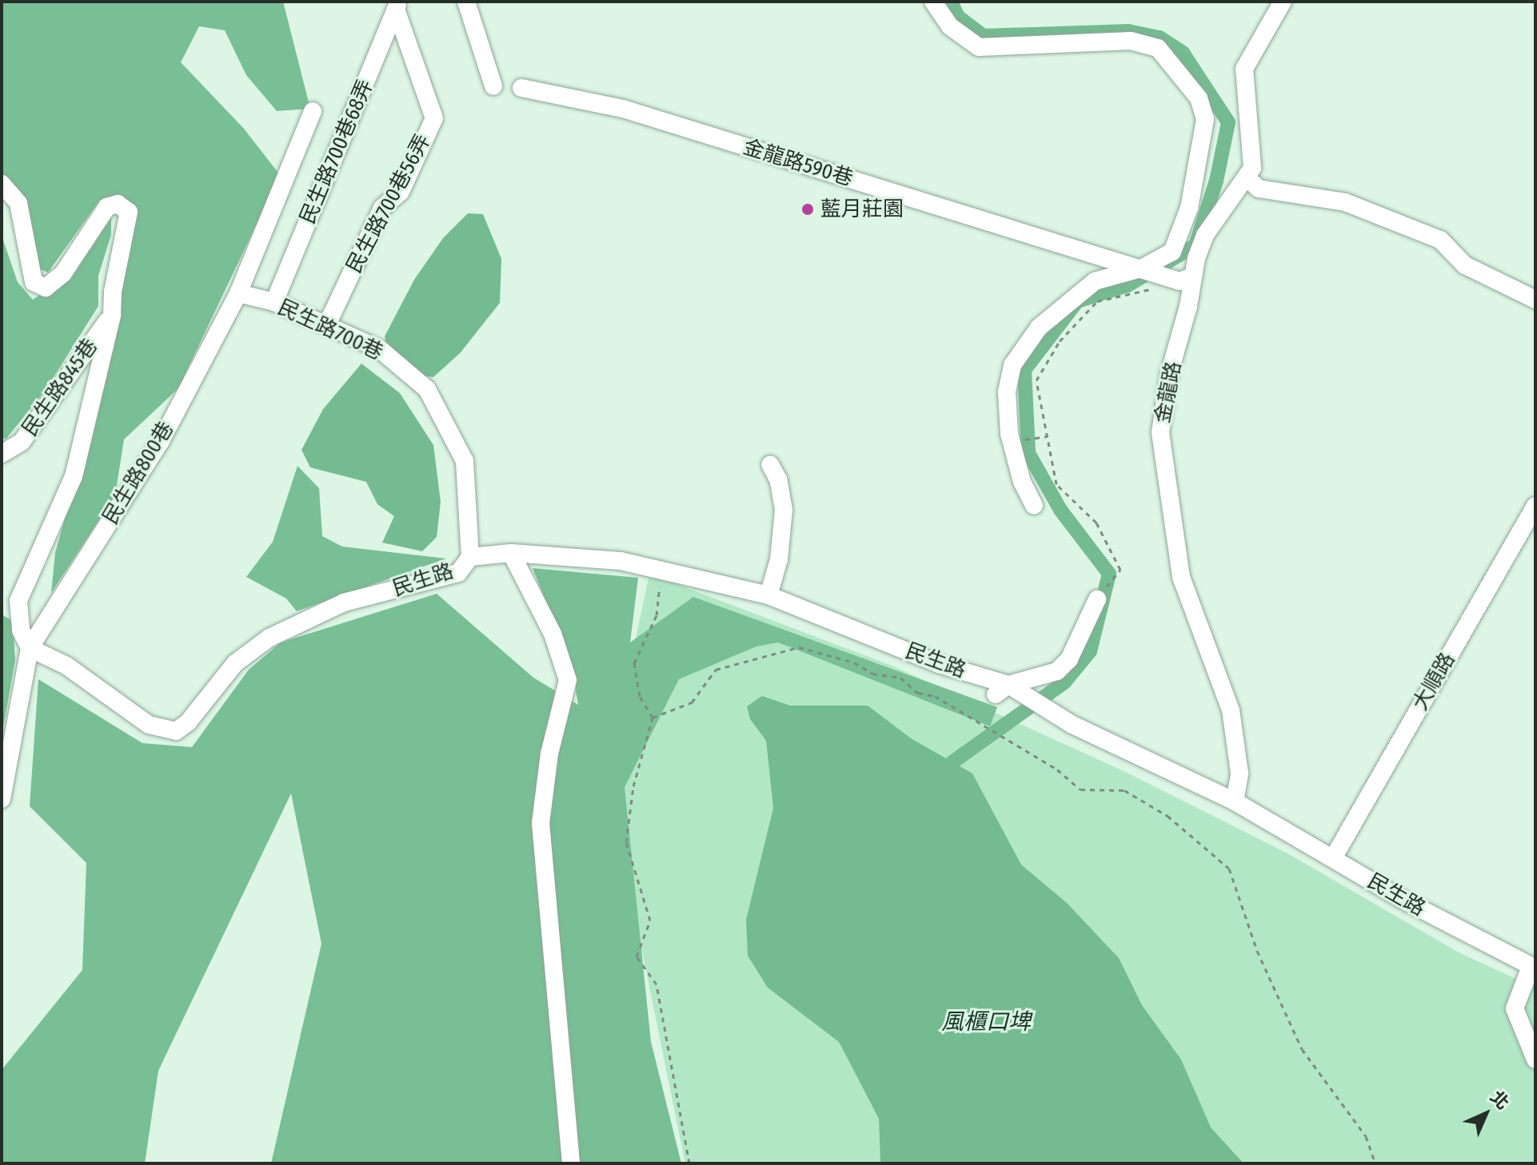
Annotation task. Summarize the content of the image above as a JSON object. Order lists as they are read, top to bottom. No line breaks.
{"streets":{"street":["民生路700巷68弄","金龍路590巷","民生路700巷56弄","民生路700巷","民生路845巷","金龍路","民生路800巷","民生路","大順路"]},"crossings":[["民生路700巷68弄","民生路700巷56弄"],["民生路700巷68弄","民生路700巷"],["金龍路590巷","金龍路"],["民生路700巷56弄","民生路700巷"],["民生路700巷","民生路800巷"],["民生路700巷","民生路"],["金龍路","民生路"],["民生路800巷","民生路"],["民生路","大順路"]],"water":["風櫃口埤"],"places":["藍月莊園"],"north":"top right"}
